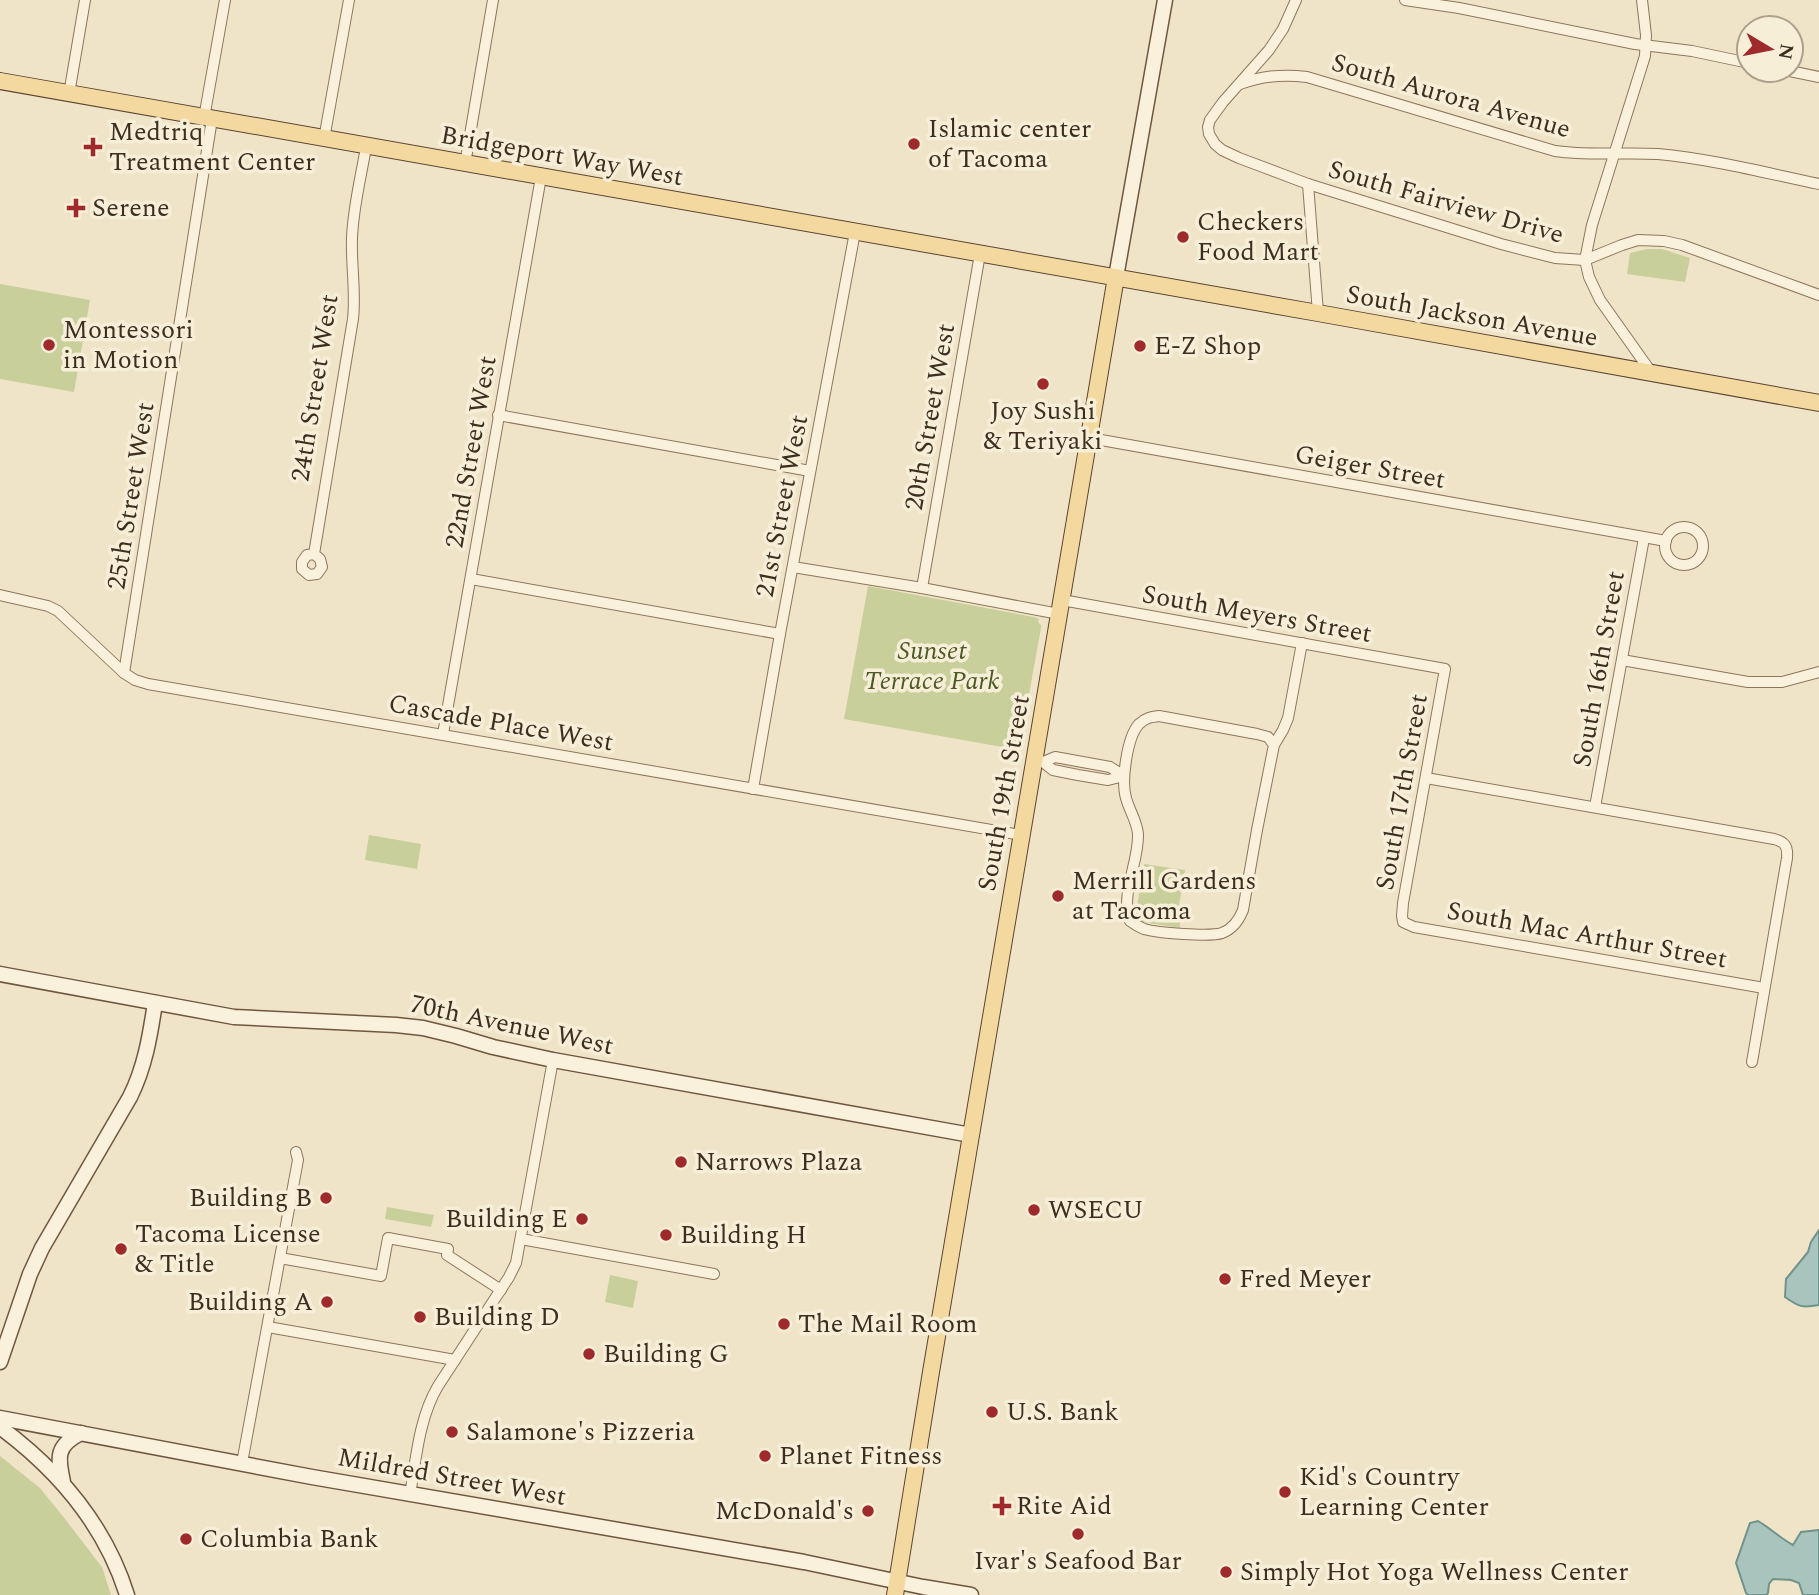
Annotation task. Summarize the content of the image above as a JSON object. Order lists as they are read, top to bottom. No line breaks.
{"streets":{"main road":["Bridgeport Way West","South Jackson Avenue","South 19th Street"],"street":["South Aurora Avenue","South Fairview Drive","24th Street West","20th Street West","22nd Street West","Geiger Street","25th Street West","21st Street West","South Meyers Street","South 16th Street","Cascade Place West","South 17th Street","South Mac Arthur Street","70th Avenue West","Mildred Street West"]},"crossings":[["South Aurora Avenue","South Fairview Drive"],["Bridgeport Way West","South Jackson Avenue"],["Bridgeport Way West","24th Street West"],["Bridgeport Way West","20th Street West"],["Bridgeport Way West","22nd Street West"],["Bridgeport Way West","25th Street West"],["Bridgeport Way West","21st Street West"],["Bridgeport Way West","South 19th Street"],["South Jackson Avenue","South 19th Street"],["20th Street West","South Meyers Street"],["22nd Street West","Cascade Place West"],["Geiger Street","South 16th Street"],["Geiger Street","South 19th Street"],["25th Street West","Cascade Place West"],["21st Street West","South Meyers Street"],["21st Street West","Cascade Place West"],["South Meyers Street","South 17th Street"],["South Meyers Street","South 19th Street"],["Cascade Place West","South 19th Street"],["South 17th Street","South Mac Arthur Street"],["South 19th Street","70th Avenue West"],["South 19th Street","Mildred Street West"]],"parks":["Sunset Terrace Park"],"places":{"other":["Islamic center of Tacoma","Checkers Food Mart","Montessori in Motion","E-Z Shop","Joy Sushi & Teriyaki","Merrill Gardens at Tacoma","Narrows Plaza","Building B","WSECU","Building E","Building H","Tacoma License & Title","Fred Meyer","Building A","Building D","The Mail Room","Building G","U.S. Bank","Salamone's Pizzeria","Planet Fitness","Kid's Country Learning Center","McDonald's","Ivar's Seafood Bar","Columbia Bank","Simply Hot Yoga Wellness Center"],"health":["Medtriq Treatment Center","Serene","Rite Aid"]},"north":"right"}
